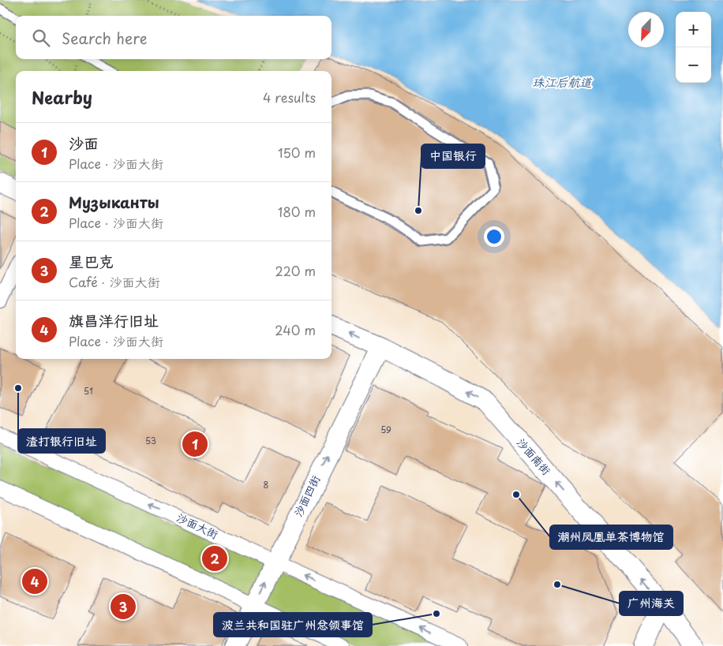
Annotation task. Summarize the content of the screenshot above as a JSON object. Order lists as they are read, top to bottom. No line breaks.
{"streets":{"street":["沙面南街","沙面四街","沙面大街"]},"crossings":[["沙面南街","沙面四街"],["沙面四街","沙面大街"]],"one_way":["沙面南街","沙面四街"],"water":["珠江后航道"],"places":["中国银行","渣打银行旧址","潮州凤凰单茶博物馆","广州海关","波兰共和国驻广州总领事馆"],"house_numbers":["51","59","53","8"],"north":"bottom left","page":{"map_buttons":["+","−"],"search":"Search here","heading":["Nearby","4 results"],"list":[{"mark":"1","name":"沙面","note":"Place · 沙面大街","value":"150 m"},{"mark":"2","name":"Музыканты","note":"Place · 沙面大街","value":"180 m"},{"mark":"3","name":"星巴克","note":"Café · 沙面大街","value":"220 m"},{"mark":"4","name":"旗昌洋行旧址","note":"Place · 沙面大街","value":"240 m"}],"pins":["1","2","4","3"]}}
